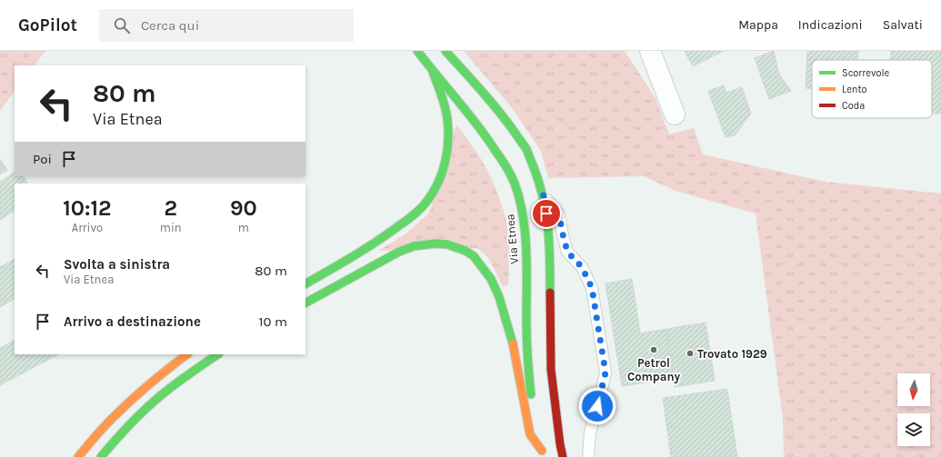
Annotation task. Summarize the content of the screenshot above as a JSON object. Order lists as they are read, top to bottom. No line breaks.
{"streets":{"main road":["Via Etnea"]},"places":["Petrol Company","Trovato 1929"],"legend":["Scorrevole","Lento","Coda"],"north":"bottom","page":{"header":"GoPilot","search":"Cerca qui","nav":["Mappa","Indicazioni","Salvati"],"turn":["80 m","Via Etnea"],"then":"Poi","eta":["10:12","Arrivo","2","min","90","m"],"list":[{"name":"Svolta a sinistra","note":"Via Etnea","value":"80 m"},{"name":"Arrivo a destinazione","value":"10 m"}]}}
